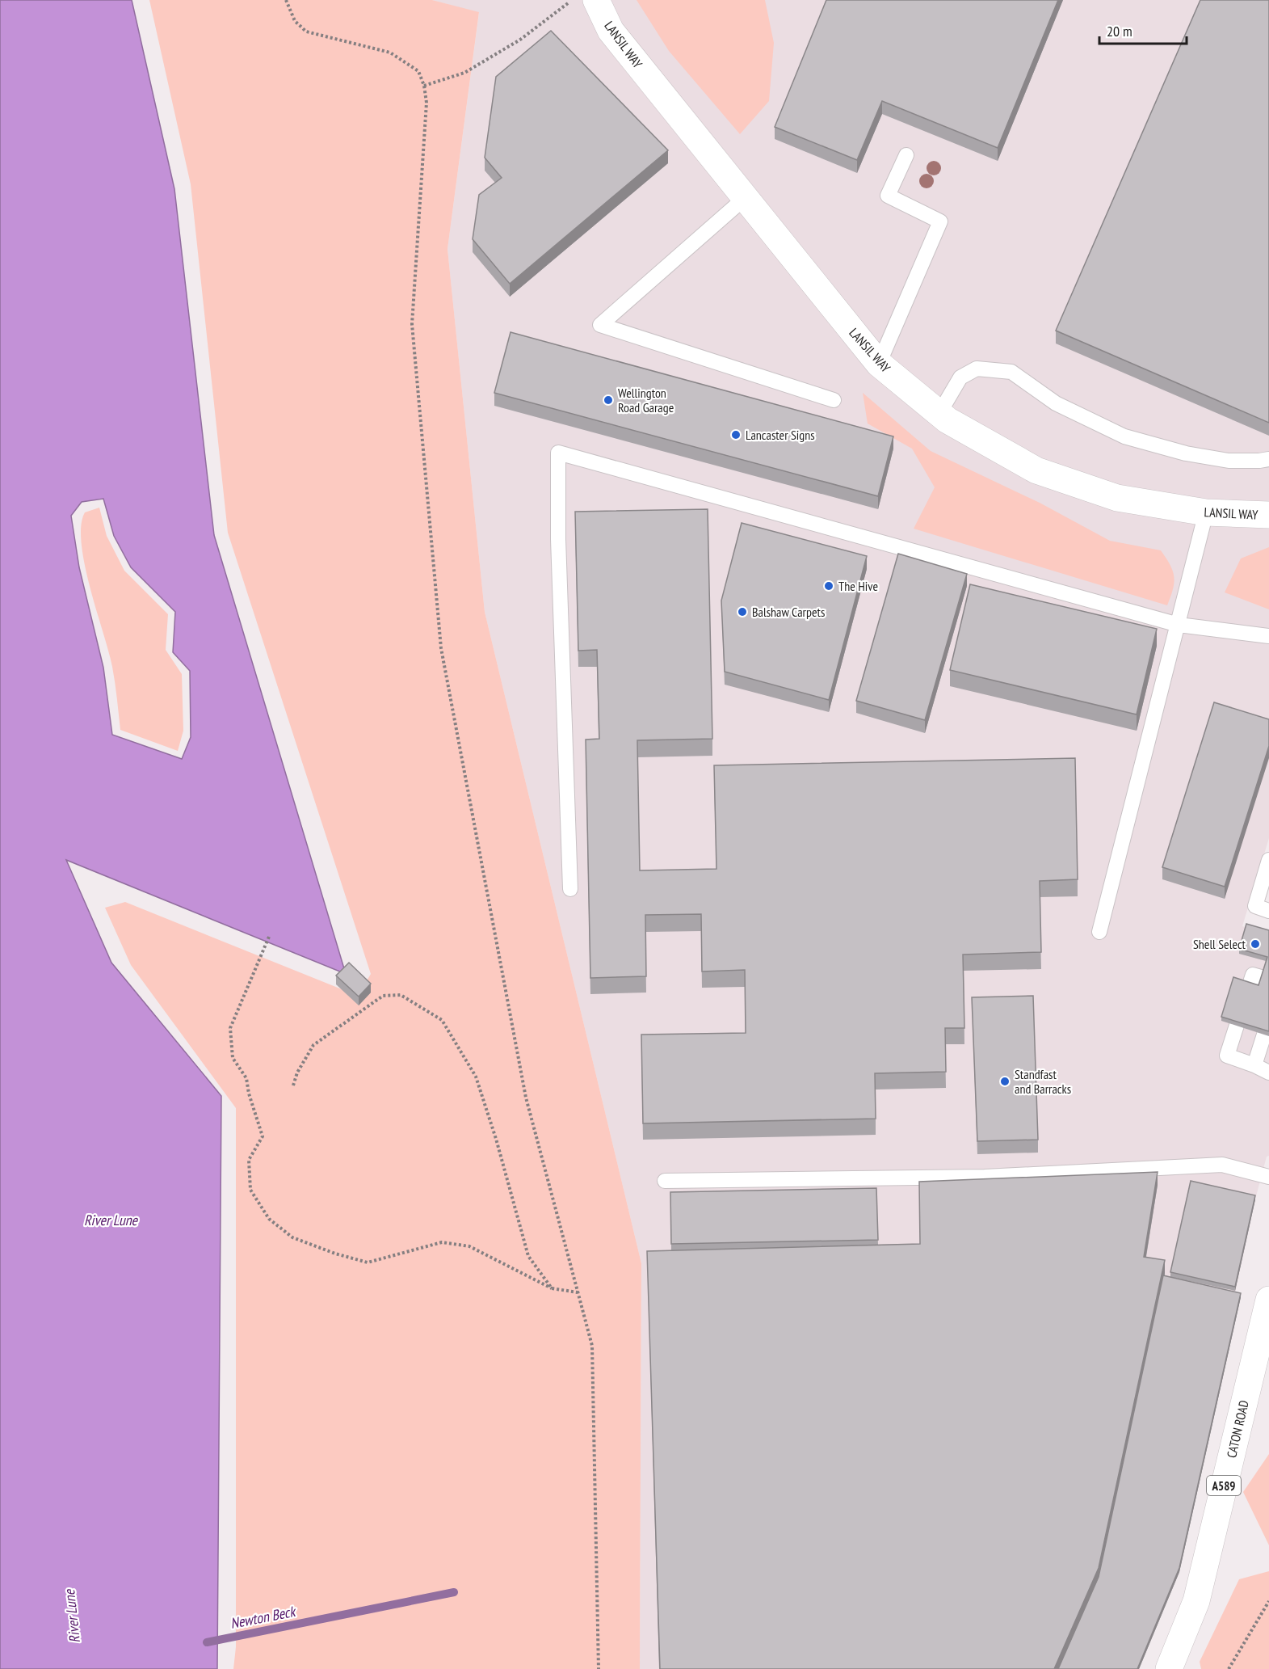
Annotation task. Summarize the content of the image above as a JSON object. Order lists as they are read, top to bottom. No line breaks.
{"streets":{"street":["LANSIL WAY","CATON ROAD","A589"]},"water":["River Lune","Newton Beck"],"places":["Wellington Road Garage","Lancaster Signs","The Hive","Balshaw Carpets","Shell Select","Standfast and Barracks"],"scale_bar":"20 m"}
